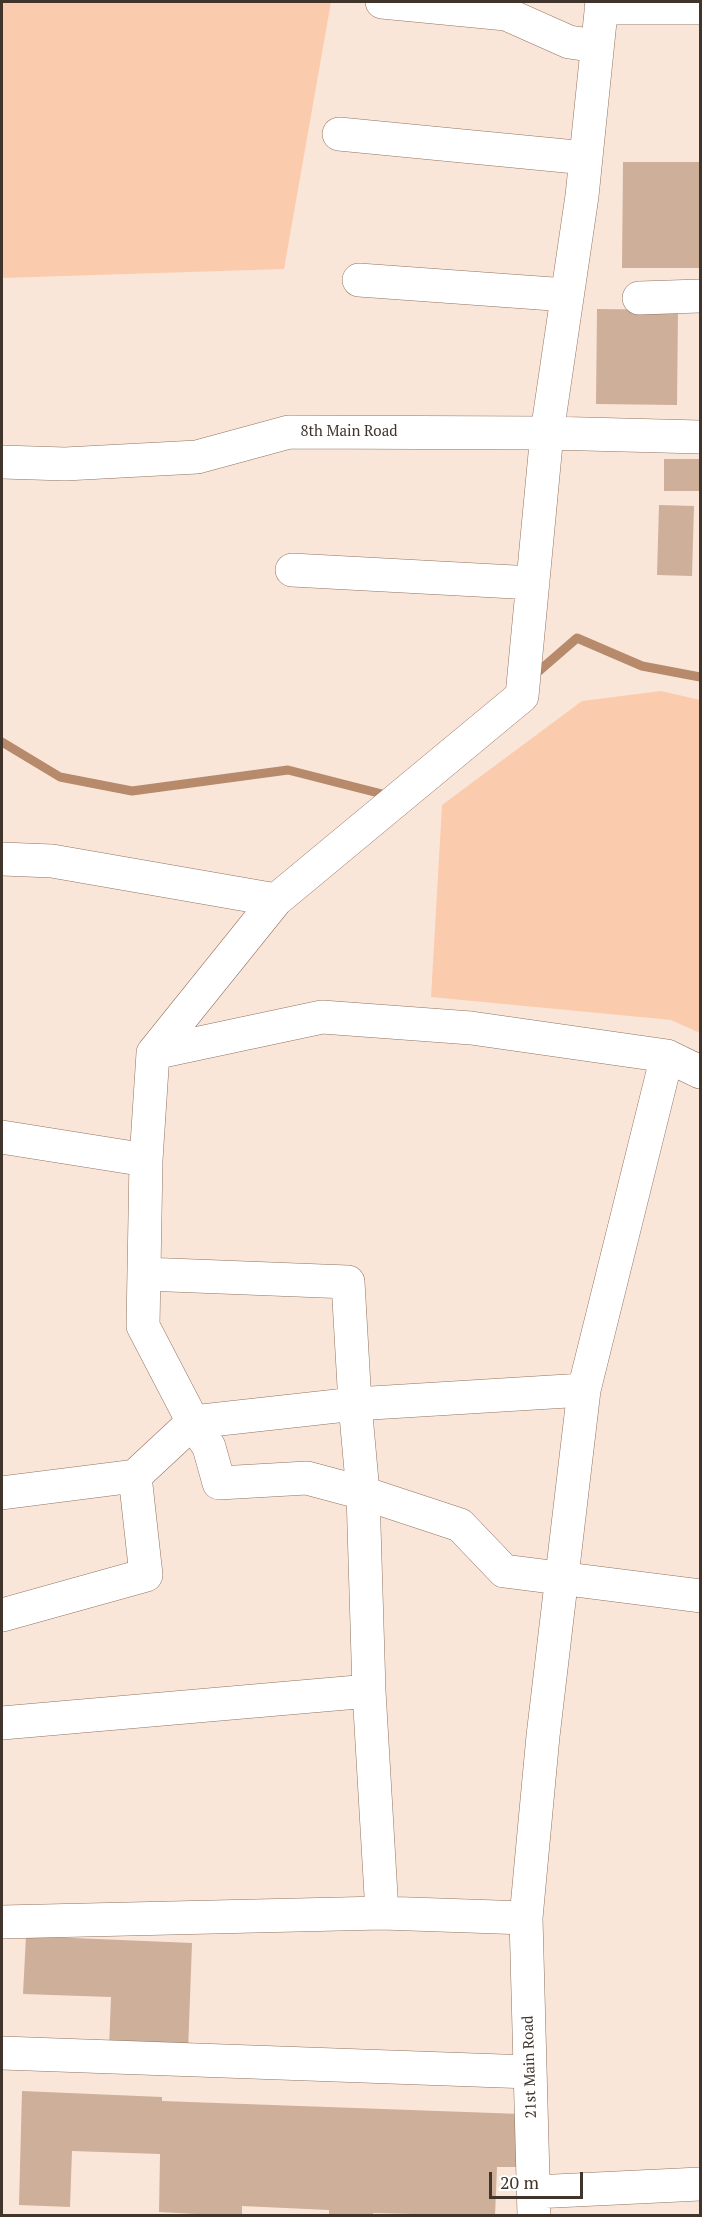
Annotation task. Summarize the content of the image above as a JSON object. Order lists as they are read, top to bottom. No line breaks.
{"streets":{"street":["8th Main Road","21st Main Road"]},"scale_bar":"20 m"}
